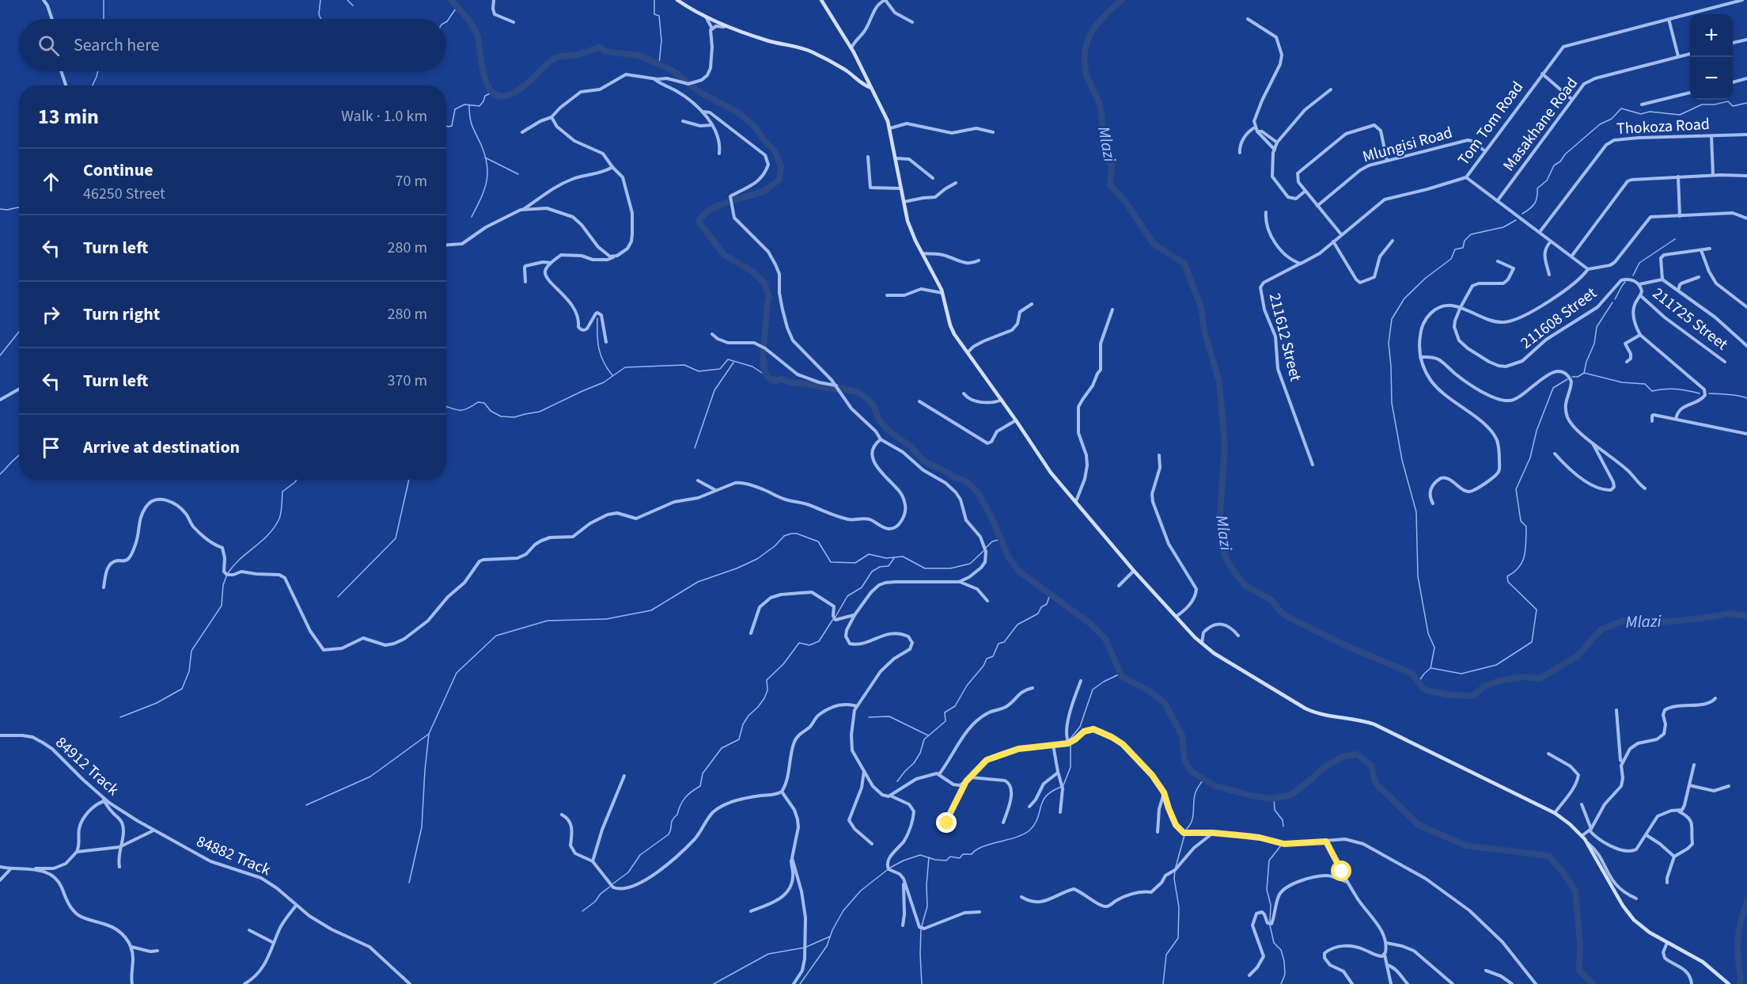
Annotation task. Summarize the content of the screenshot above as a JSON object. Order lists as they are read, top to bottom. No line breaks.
{"streets":{"street":["Tom Tom Road","Masakhane Road","Thokoza Road","Mlungisi Road","211608 Street","211725 Street","211612 Street","84912 Track","84882 Track"]},"crossings":[["Tom Tom Road","Masakhane Road"],["Tom Tom Road","Thokoza Road"],["Tom Tom Road","Mlungisi Road"],["84912 Track","84882 Track"]],"water":["Mlazi"],"page":{"map_buttons":["+","−"],"search":"Search here","heading":["13 min","Walk · 1.0 km"],"list":[["Continue","46250 Street","70 m"],["Turn left","280 m"],["Turn right","280 m"],["Turn left","370 m"],"Arrive at destination"]}}
